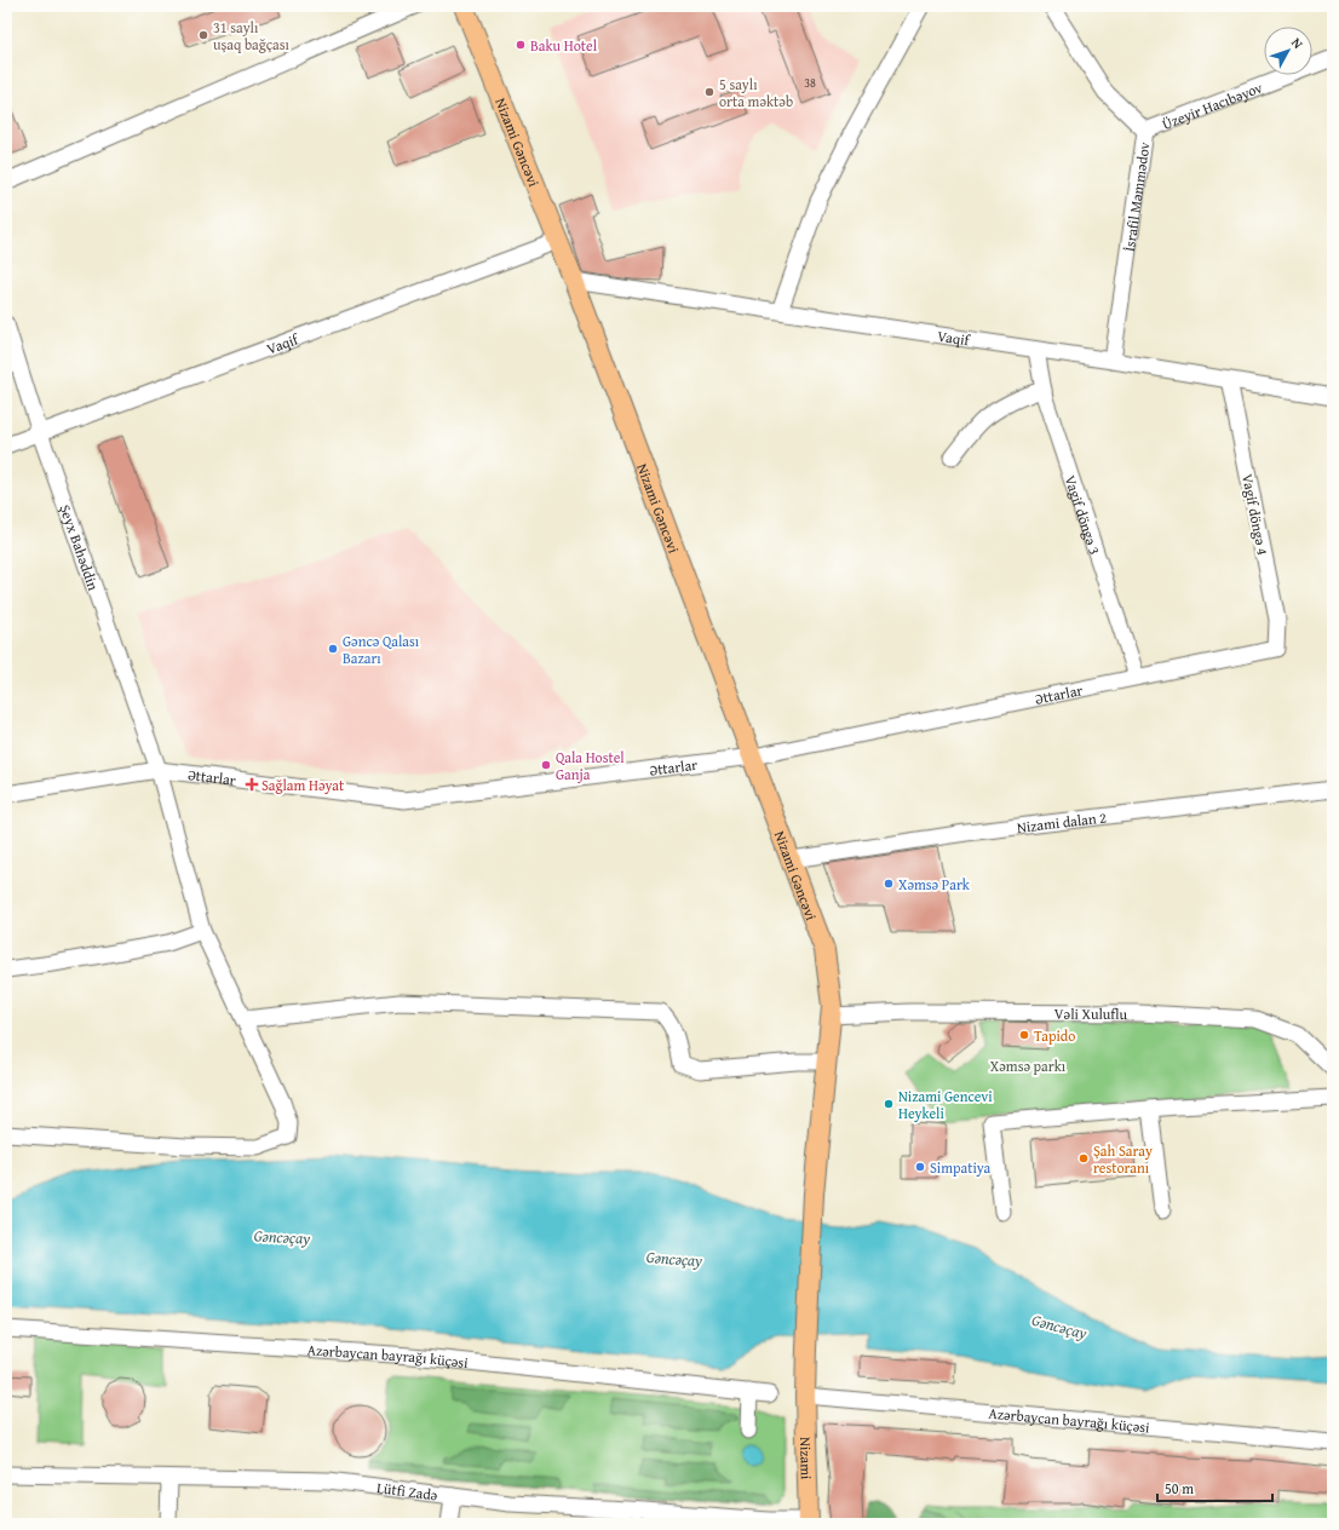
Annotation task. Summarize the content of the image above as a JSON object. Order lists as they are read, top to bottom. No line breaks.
{"streets":{"main road":["Nizami Gəncəvi","Nizami"],"street":["Üzeyir Hacıbəyov","İsrafil Məmmədov","Vaqif","Vagif döngə 3","Vagif döngə 4","Şeyx Bahəddin","Əttarlar","Nizami dalan 2","Vəli Xuluflu","Azərbaycan bayrağı küçəsi","Lütfi Zadə"]},"crossings":[["Üzeyir Hacıbəyov","İsrafil Məmmədov"],["Nizami Gəncəvi","Vaqif"],["Nizami Gəncəvi","Əttarlar"],["Nizami Gəncəvi","Nizami dalan 2"],["Nizami Gəncəvi","Vəli Xuluflu"],["Nizami Gəncəvi","Nizami"],["İsrafil Məmmədov","Vaqif"],["Vaqif","Vagif döngə 3"],["Vaqif","Vagif döngə 4"],["Vaqif","Şeyx Bahəddin"],["Vagif döngə 3","Əttarlar"],["Vagif döngə 4","Əttarlar"],["Şeyx Bahəddin","Əttarlar"],["Azərbaycan bayrağı küçəsi","Nizami"],["Nizami","Lütfi Zadə"]],"water":["Gəncəçay"],"parks":["Xəmsə parkı"],"places":{"other":["31 saylı uşaq bağçası","Baku Hotel","5 saylı orta məktəb","Gəncə Qalası Bazarı","Qala Hostel Ganja","Xəmsə Park","Tapido","Nizami Gencevi Heykeli","Şah Saray restoranı","Simpatiya"],"health":["Sağlam Həyat"]},"house_numbers":["38"],"scale_bar":"50 m","north":"top right"}
